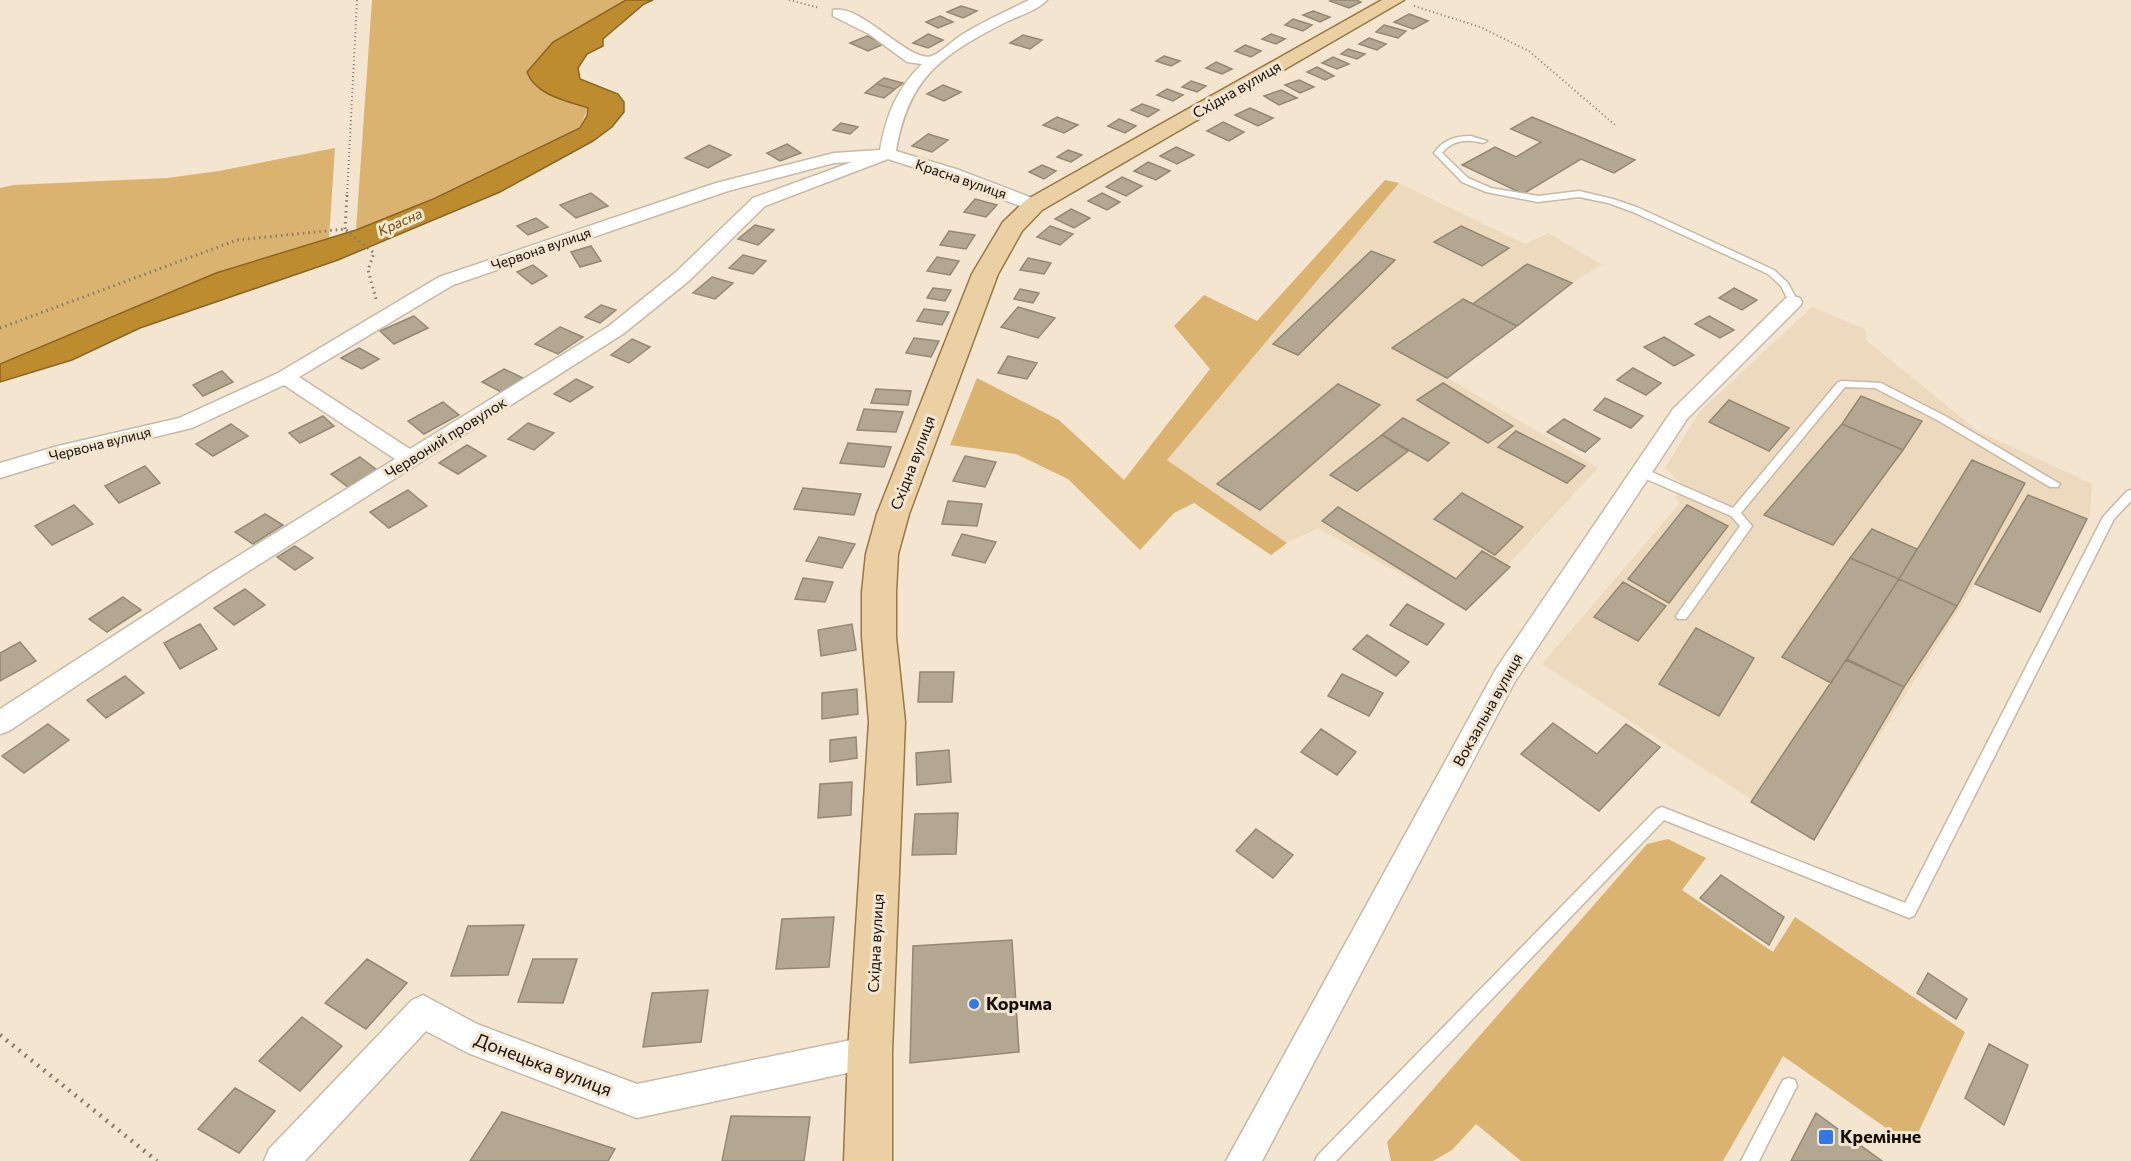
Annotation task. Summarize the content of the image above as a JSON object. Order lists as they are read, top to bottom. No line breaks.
{"streets":{"main road":["Східна вулиця"],"street":["Красна вулиця","Червона вулиця","Червоний провулок","Вокзальна вулиця","Донецька вулиця"]},"crossings":[["Східна вулиця","Красна вулиця"],["Східна вулиця","Донецька вулиця"],["Красна вулиця","Червона вулиця"],["Красна вулиця","Червоний провулок"],["Червона вулиця","Червоний провулок"]],"water":["Красна"],"places":{"other":["Корчма"],"transit":["Кремінне"]}}
